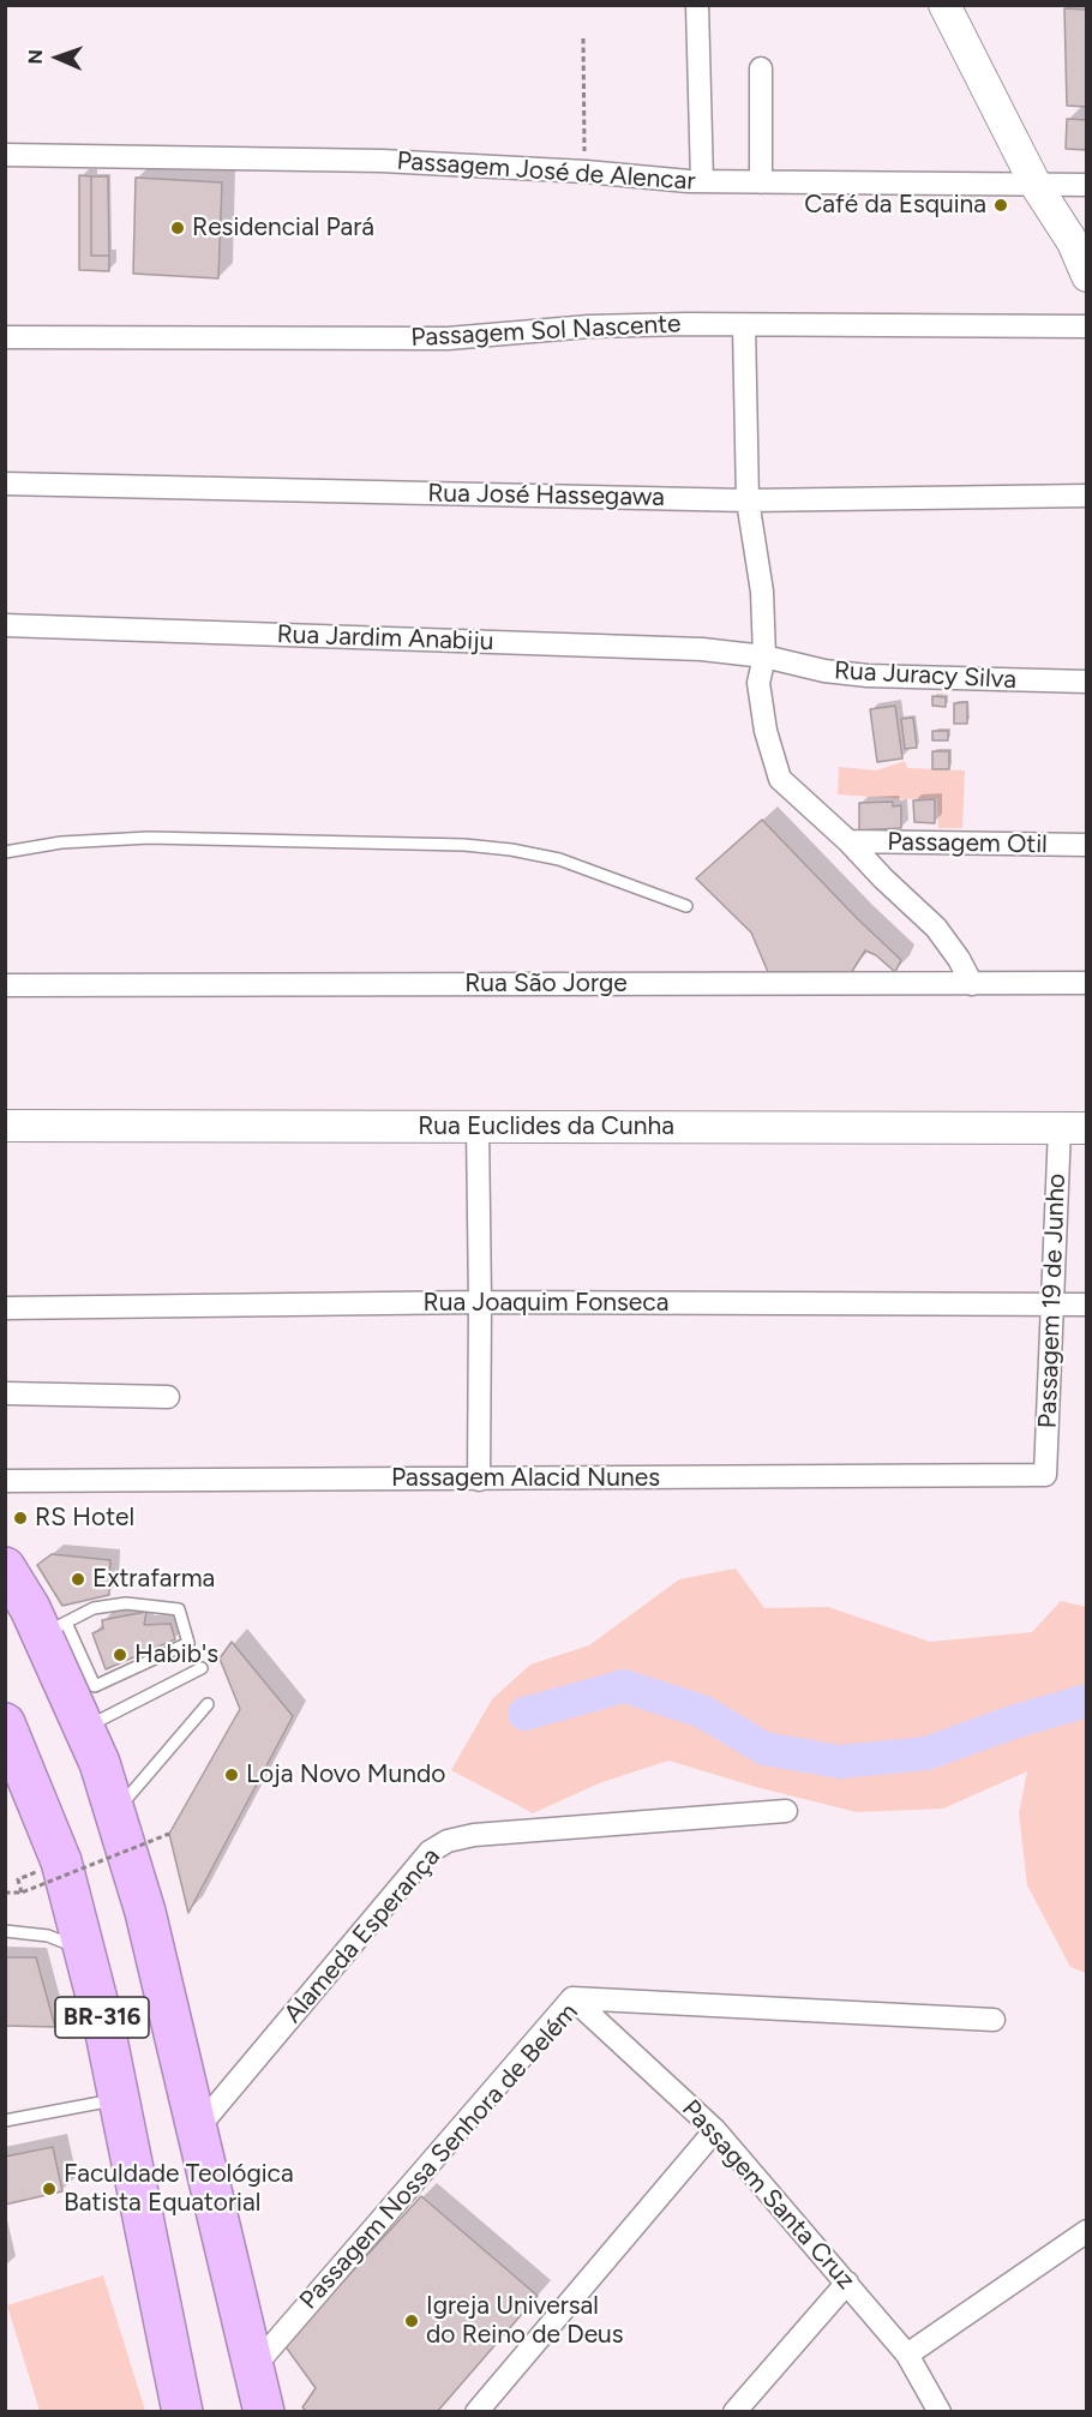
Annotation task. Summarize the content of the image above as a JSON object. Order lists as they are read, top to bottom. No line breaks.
{"streets":{"highway":["BR-316"],"street":["Passagem José de Alencar","Passagem Sol Nascente","Rua José Hassegawa","Rua Jardim Anabiju","Rua Juracy Silva","Passagem Otil","Rua São Jorge","Rua Euclides da Cunha","Passagem 19 de Junho","Rua Joaquim Fonseca","Passagem Alacid Nunes","Alameda Esperança","Passagem Nossa Senhora de Belém","Passagem Santa Cruz"]},"crossings":[["Rua Jardim Anabiju","Rua Juracy Silva"],["Rua Euclides da Cunha","Passagem 19 de Junho"],["Passagem 19 de Junho","Rua Joaquim Fonseca"],["Passagem 19 de Junho","Passagem Alacid Nunes"],["Alameda Esperança","BR-316"],["BR-316","Passagem Nossa Senhora de Belém"],["Passagem Nossa Senhora de Belém","Passagem Santa Cruz"]],"places":["Café da Esquina","Residencial Pará","RS Hotel","Extrafarma","Habib's","Loja Novo Mundo","Faculdade Teológica Batista Equatorial","Igreja Universal do Reino de Deus"],"north":"left"}
